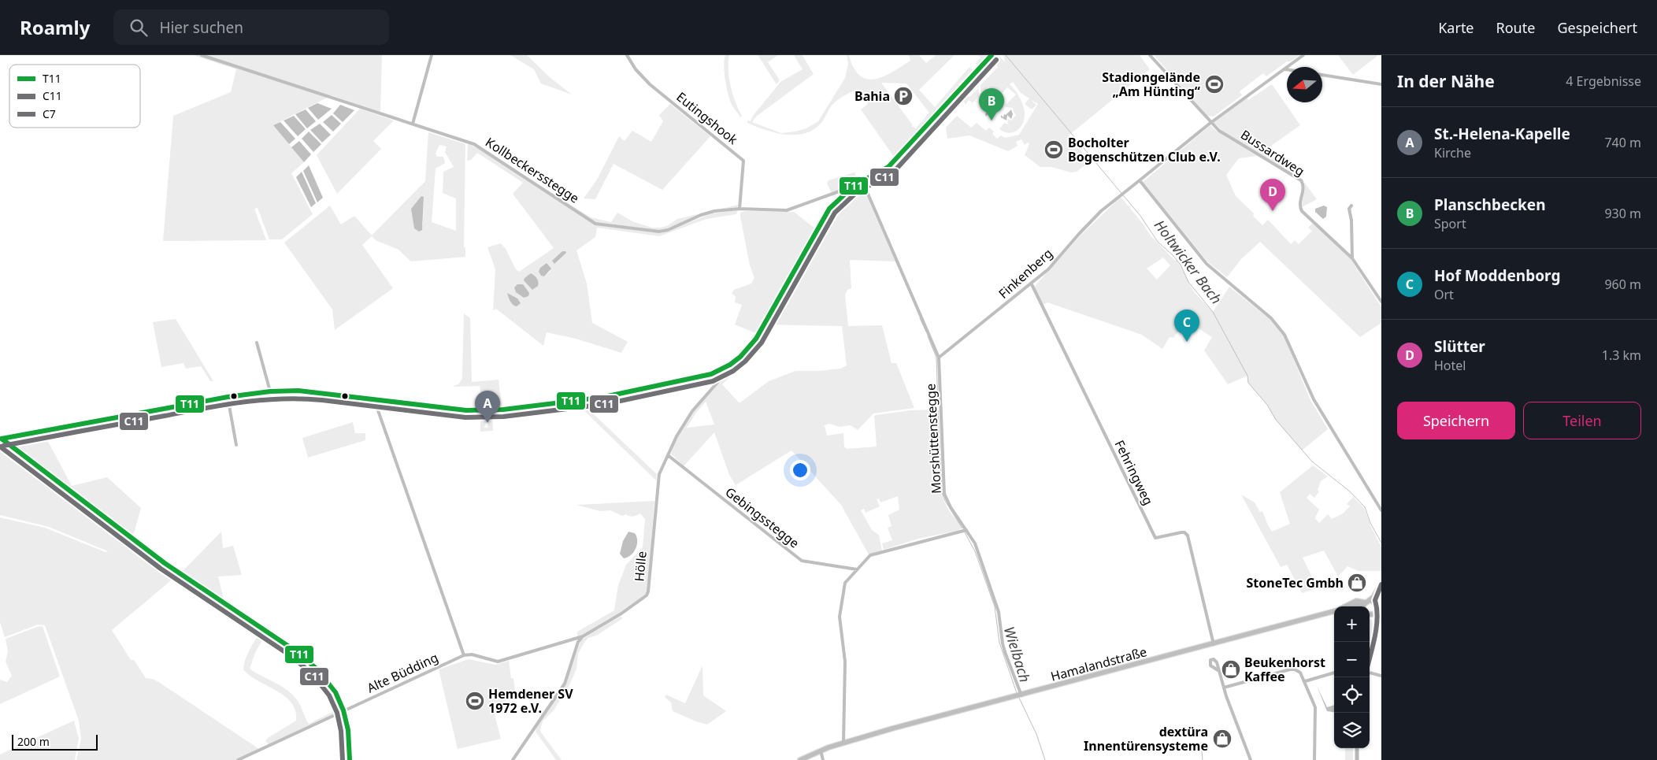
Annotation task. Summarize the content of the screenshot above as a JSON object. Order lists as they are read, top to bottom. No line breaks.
{"streets":{"main road":["Hamalandstraße"],"street":["Eutingshook","Bussardweg","Kollbeckersstegge","Finkenberg","Morshüttenstegge","Fehringweg","Gebingsstegge","Hölle","Alte Büdding"]},"crossings":[["Eutingshook","Kollbeckersstegge"],["Finkenberg","Morshüttenstegge"],["Finkenberg","Fehringweg"],["Morshüttenstegge","Hamalandstraße"],["Fehringweg","Hamalandstraße"],["Gebingsstegge","Hölle"]],"water":["Holtwicker Bach","Wielbach"],"places":{"sports":["Stadiongelände „Am Hünting“","Bocholter Bogenschützen Club e.V.","Hemdener SV 1972 e.V."],"parking":["Bahia"],"shop":["StoneTec Gmbh","Beukenhorst Kaffee","dextüra Innentürensysteme"]},"lines":["transit line T11","transit line C11","transit line C7"],"legend":["T11","C11","C7"],"scale_bar":"200 m","north":"left","page":{"header":"Roamly","search":"Hier suchen","nav":["Karte","Route","Gespeichert"],"heading":["In der Nähe","4 Ergebnisse"],"pins":["B","D","C","A"],"list":[{"mark":"A","name":"St.-Helena-Kapelle","note":"Kirche","value":"740 m"},{"mark":"B","name":"Planschbecken","note":"Sport","value":"930 m"},{"mark":"C","name":"Hof Moddenborg","note":"Ort","value":"960 m"},{"mark":"D","name":"Slütter","note":"Hotel","value":"1.3 km"}],"buttons":["Speichern","Teilen"],"map_buttons":["+","−"],"scale":"200 m"}}
